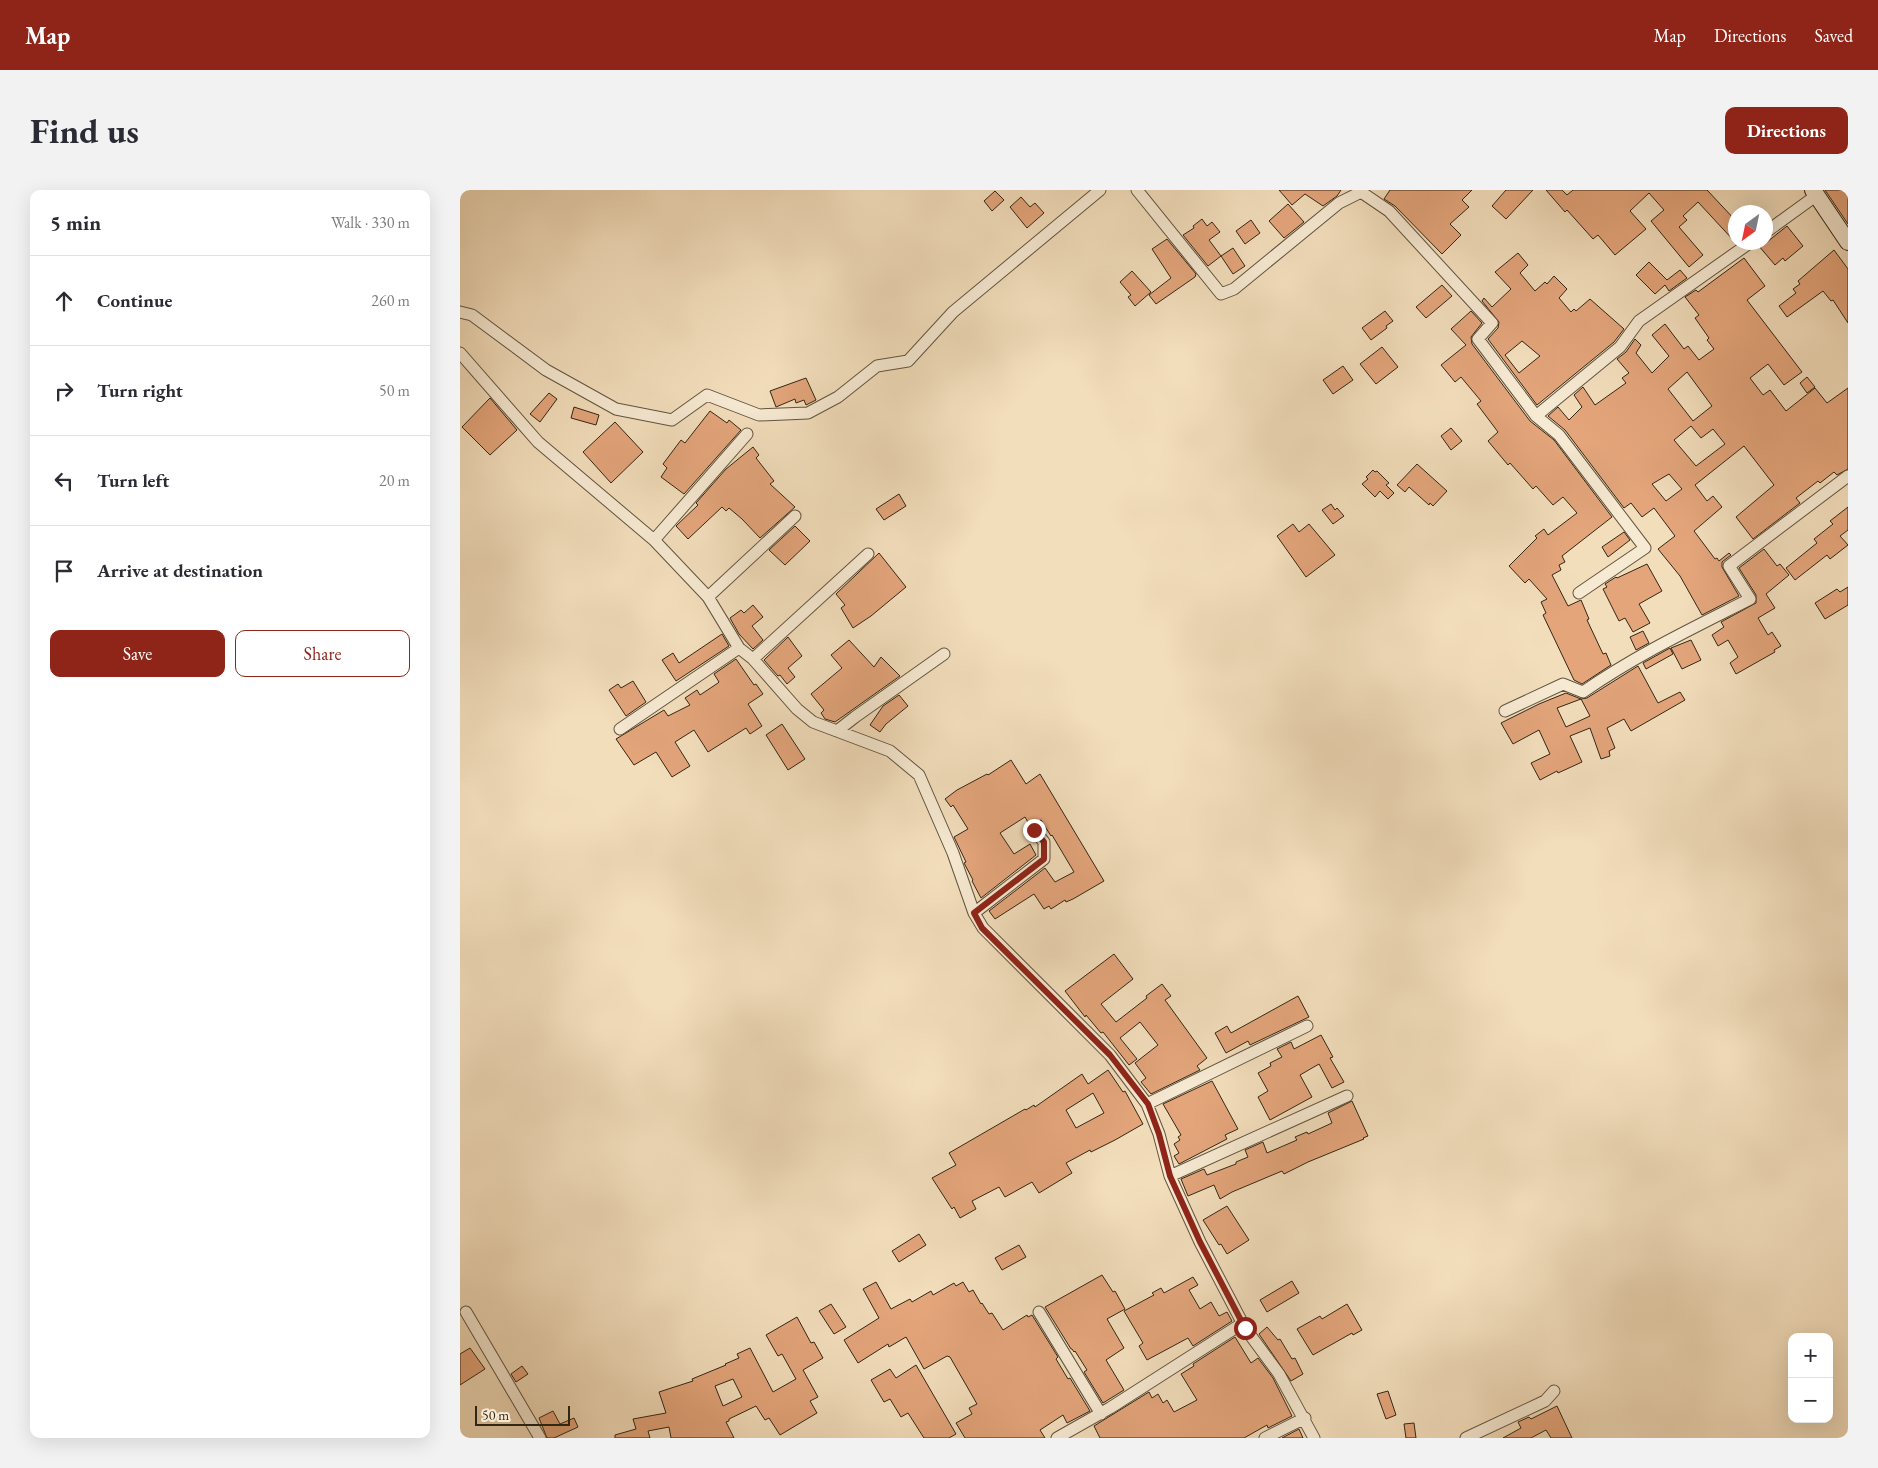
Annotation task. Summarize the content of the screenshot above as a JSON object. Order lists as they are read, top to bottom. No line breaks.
{"scale_bar":"50 m","north":"bottom left","page":{"header":"Map","nav":["Map","Directions","Saved"],"buttons":["Directions",["Save","Share"]],"title":"Find us","heading":["5 min","Walk · 330 m"],"list":[["Continue","260 m"],["Turn right","50 m"],["Turn left","20 m"],"Arrive at destination"],"map_buttons":["+","−"],"scale":"50 m"}}
